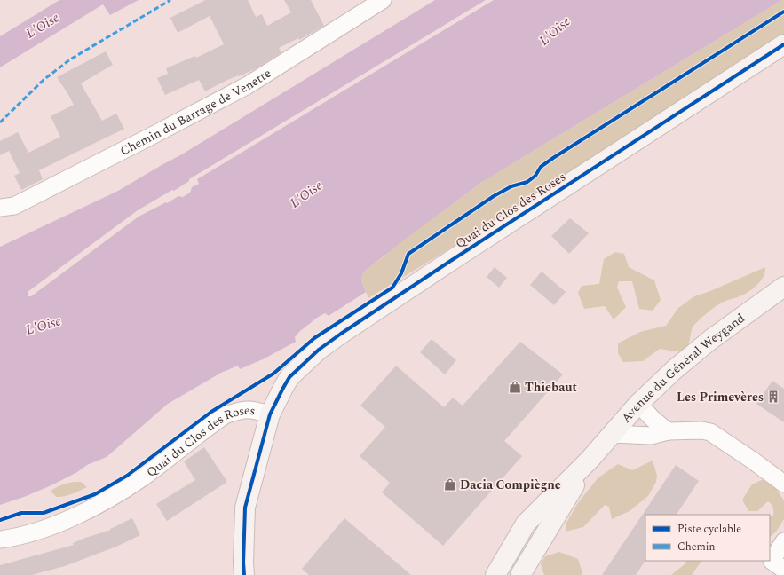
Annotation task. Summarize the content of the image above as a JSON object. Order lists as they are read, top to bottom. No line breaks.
{"streets":{"street":["Chemin du Barrage de Venette","Quai du Clos des Roses","Avenue du Général Weygand"]},"water":["L'Oise"],"places":{"shop":["Thiebaut","Dacia Compiègne"],"building":["Les Primevères"]},"legend":["Piste cyclable","Chemin"]}
